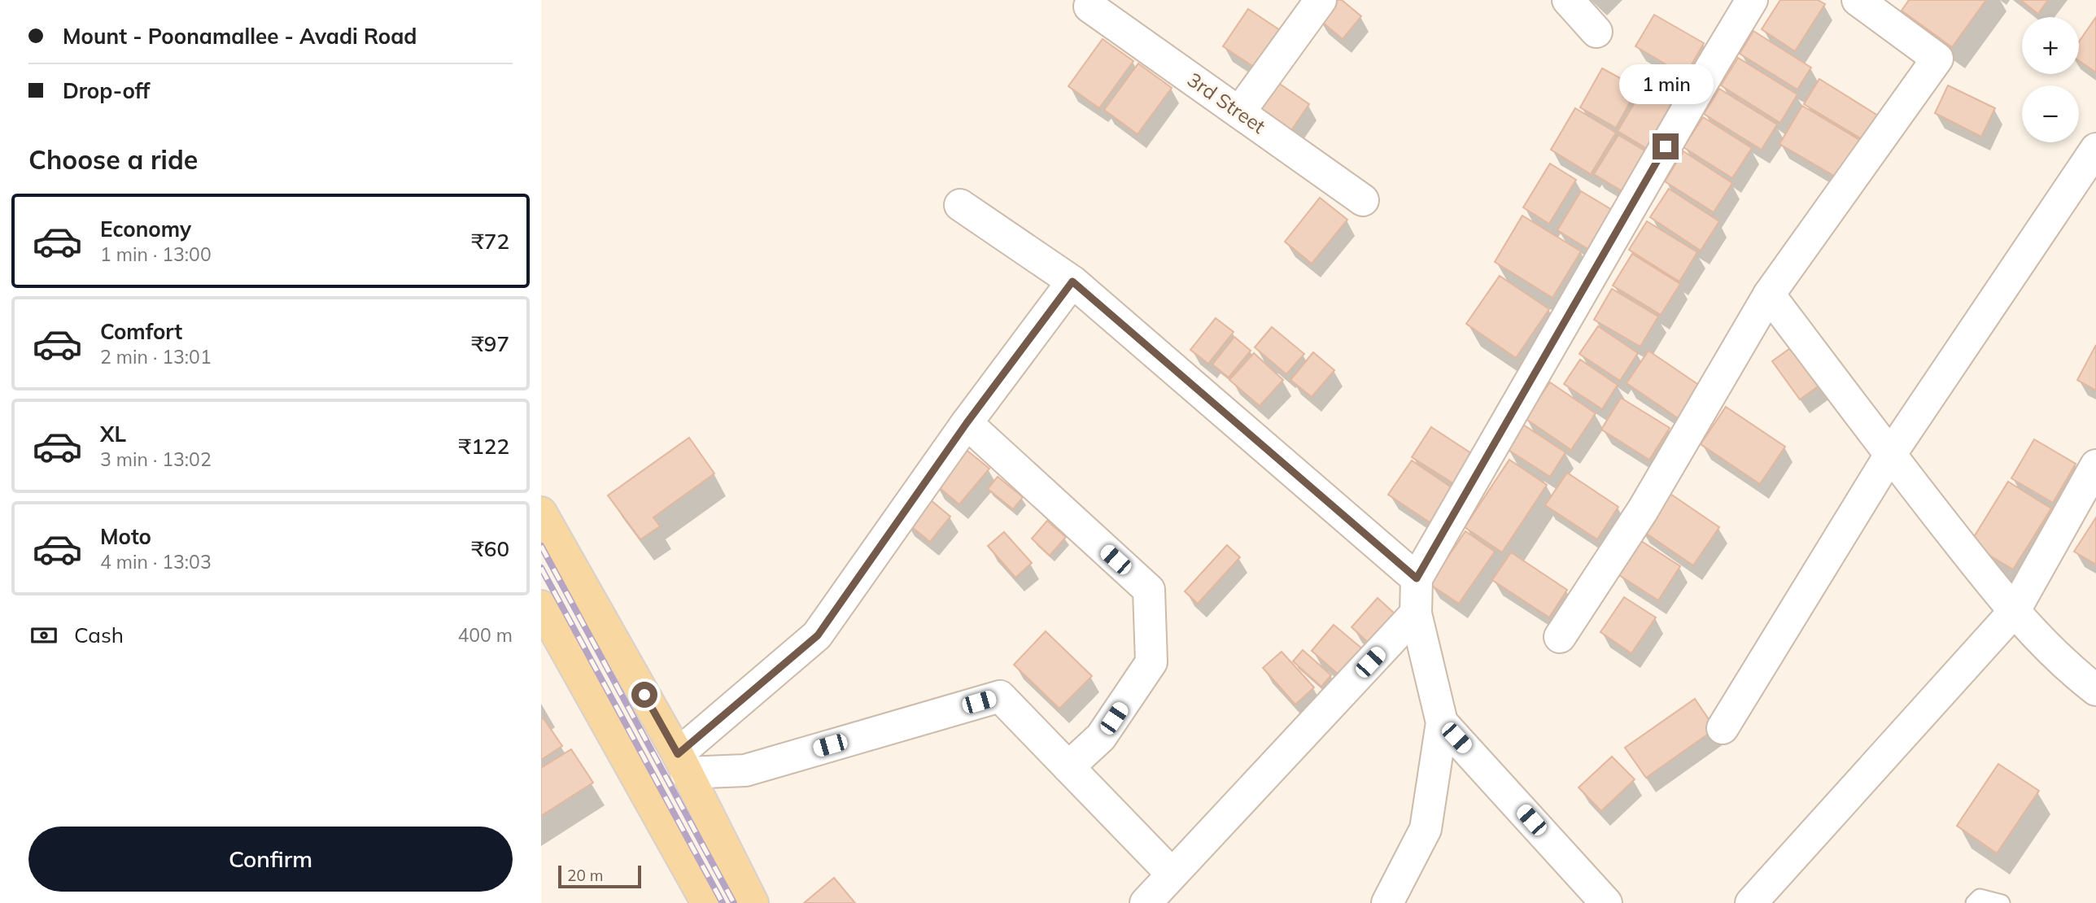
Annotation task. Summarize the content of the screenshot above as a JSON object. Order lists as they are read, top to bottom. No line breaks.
{"streets":{"street":["3rd Street"]},"scale_bar":"20 m","page":{"banner":["Mount - Poonamallee - Avadi Road","Drop-off"],"map_buttons":["+","−"],"bubble":"1 min","heading":"Choose a ride","list":[{"name":"Economy","note":"1 min · 13:00","value":"₹72"},{"name":"Comfort","note":"2 min · 13:01","value":"₹97"},{"name":"XL","note":"3 min · 13:02","value":"₹122"},{"name":"Moto","note":"4 min · 13:03","value":"₹60"}],"pay":["Cash","400 m"],"buttons":"Confirm","scale":"20 m"}}
